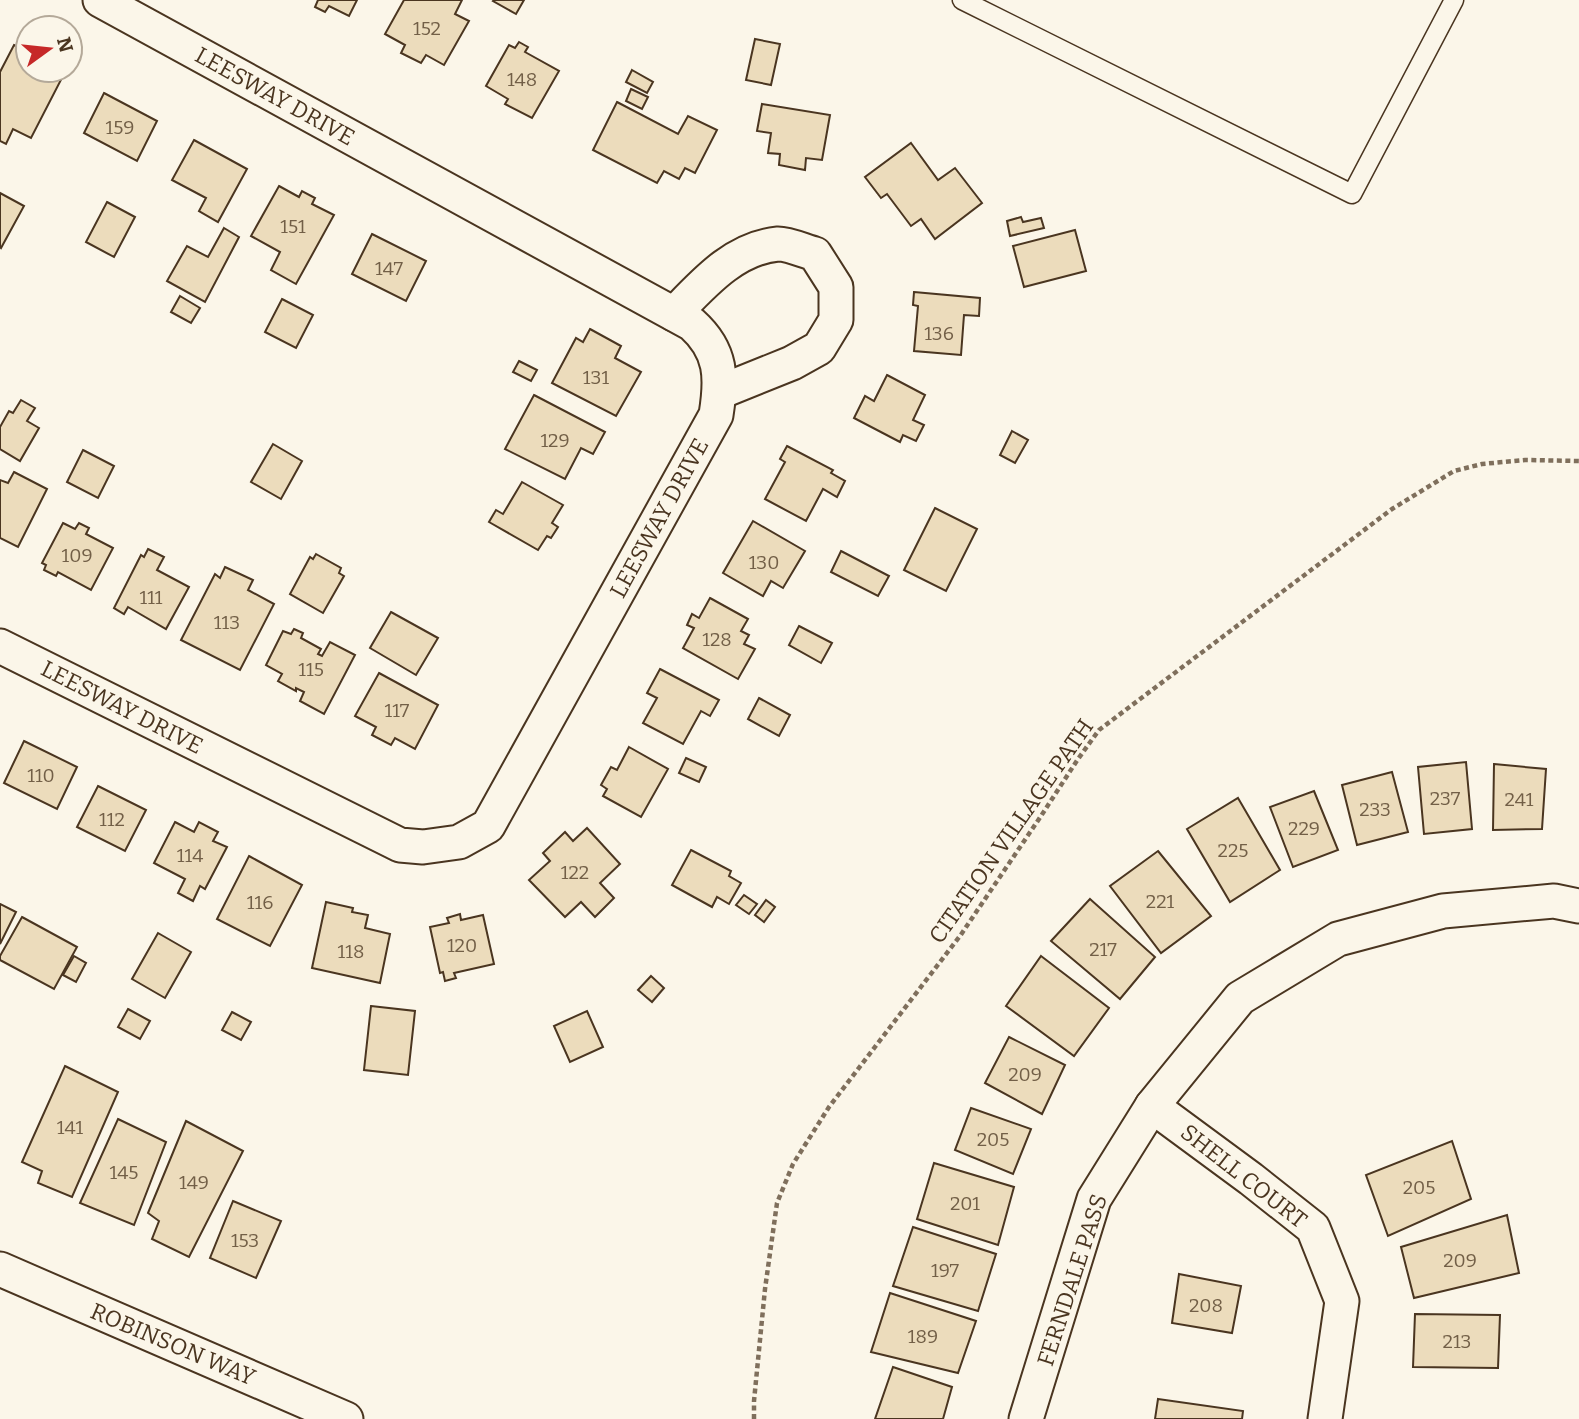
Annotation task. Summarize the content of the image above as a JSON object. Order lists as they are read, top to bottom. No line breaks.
{"streets":{"street":["LEESWAY DRIVE","SHELL COURT","FERNDALE PASS","ROBINSON WAY"],"path":["CITATION VILLAGE PATH"]},"crossings":[["SHELL COURT","FERNDALE PASS"]],"house_numbers":["152","148","159","151","147","136","131","129","109","130","111","113","128","115","117","110","237","241","233","112","229","225","114","122","221","116","120","217","118","209","141","205","145","149","205","201","153","209","197","208","189","213"],"north":"right"}
